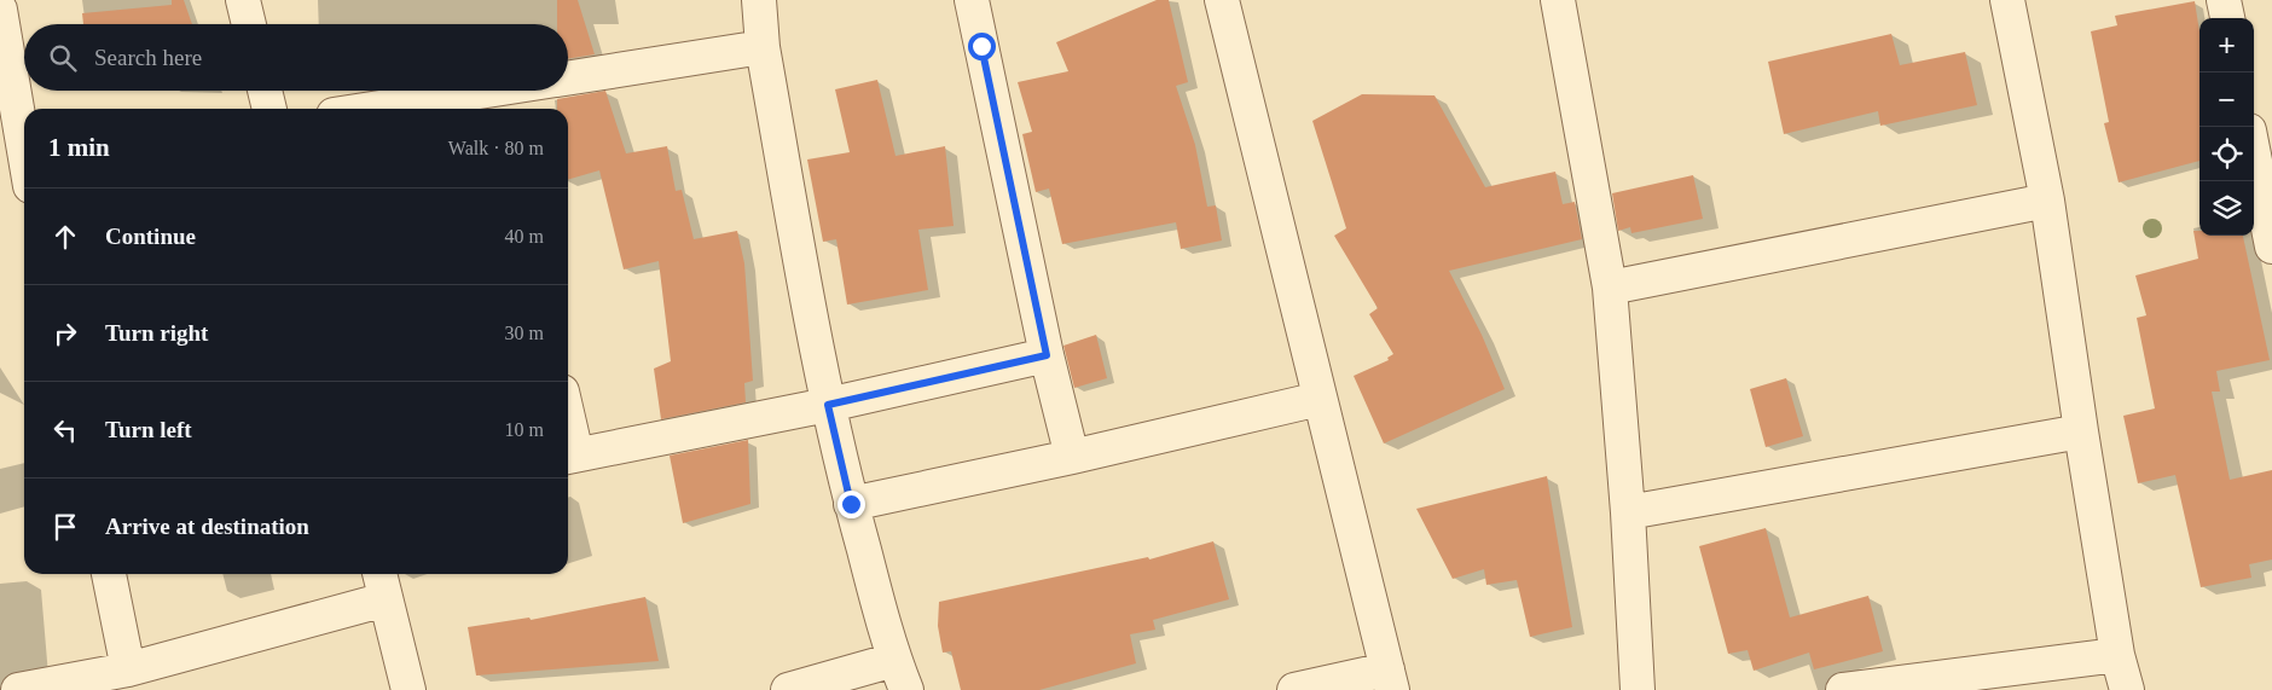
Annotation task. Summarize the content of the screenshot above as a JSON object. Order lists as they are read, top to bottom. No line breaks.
{"page":{"map_buttons":["+","−"],"search":"Search here","heading":["1 min","Walk · 80 m"],"list":[["Continue","40 m"],["Turn right","30 m"],["Turn left","10 m"],"Arrive at destination"]}}
